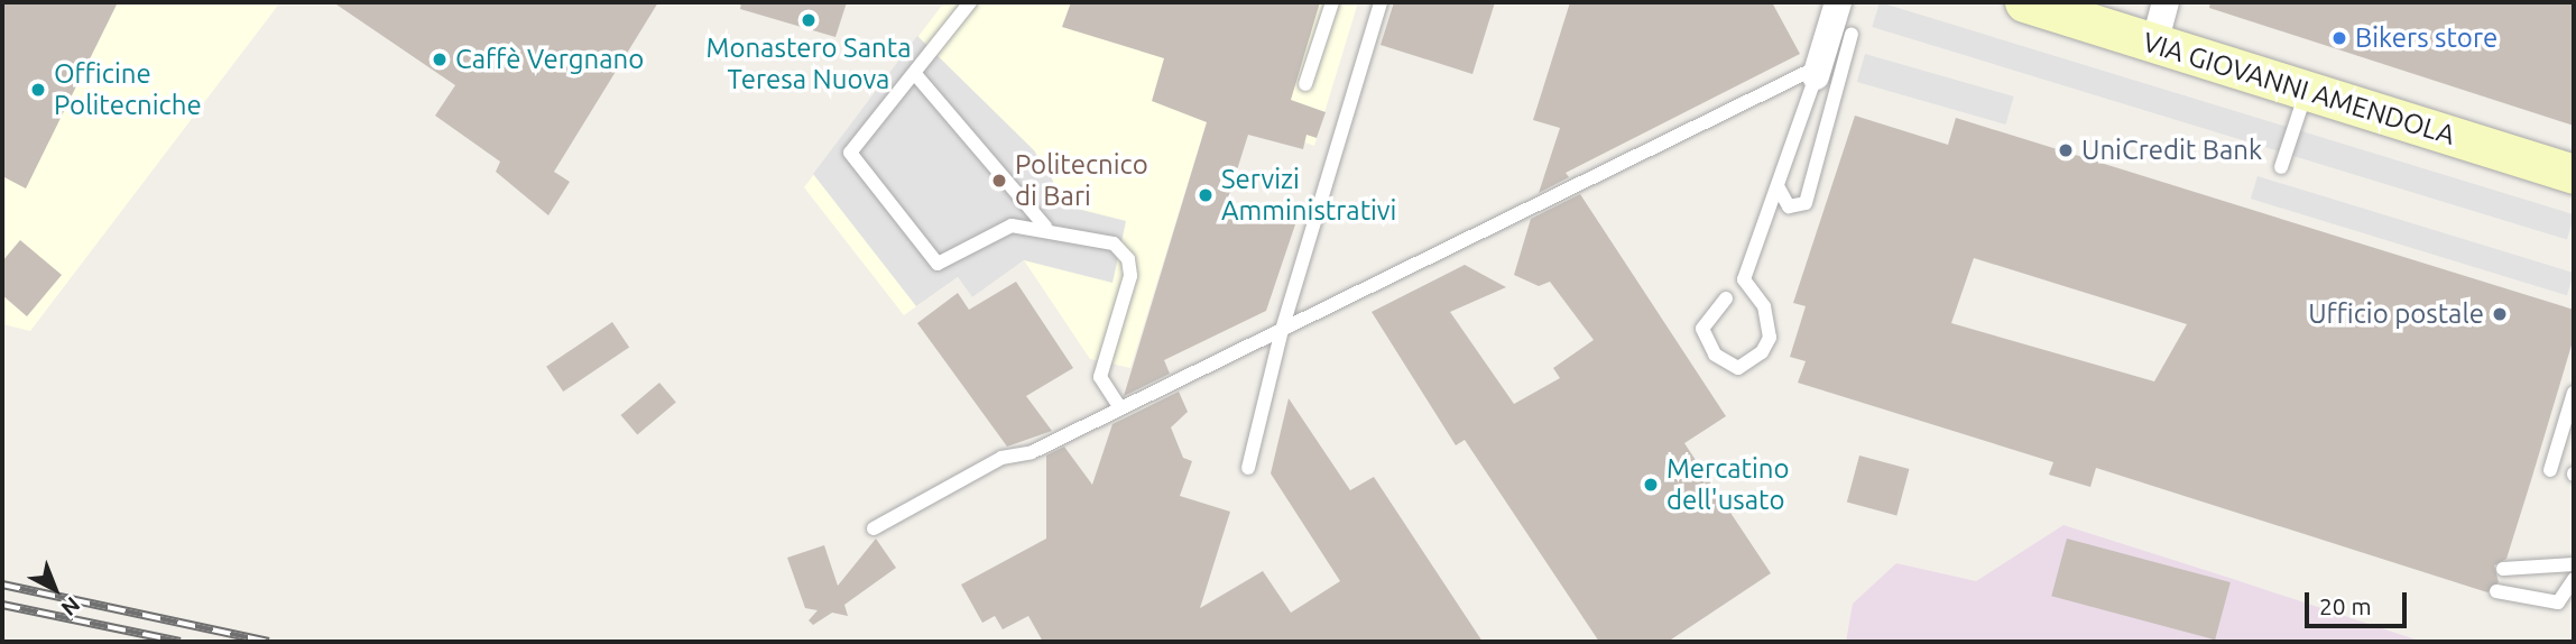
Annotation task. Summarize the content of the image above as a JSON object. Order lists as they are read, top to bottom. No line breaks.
{"streets":{"main road":["VIA GIOVANNI AMENDOLA"]},"places":["Monastero Santa Teresa Nuova","Bikers store","Caffè Vergnano","Officine Politecniche","UniCredit Bank","Politecnico di Bari","Servizi Amministrativi","Ufficio postale","Mercatino dell'usato"],"scale_bar":"20 m","north":"bottom right"}
